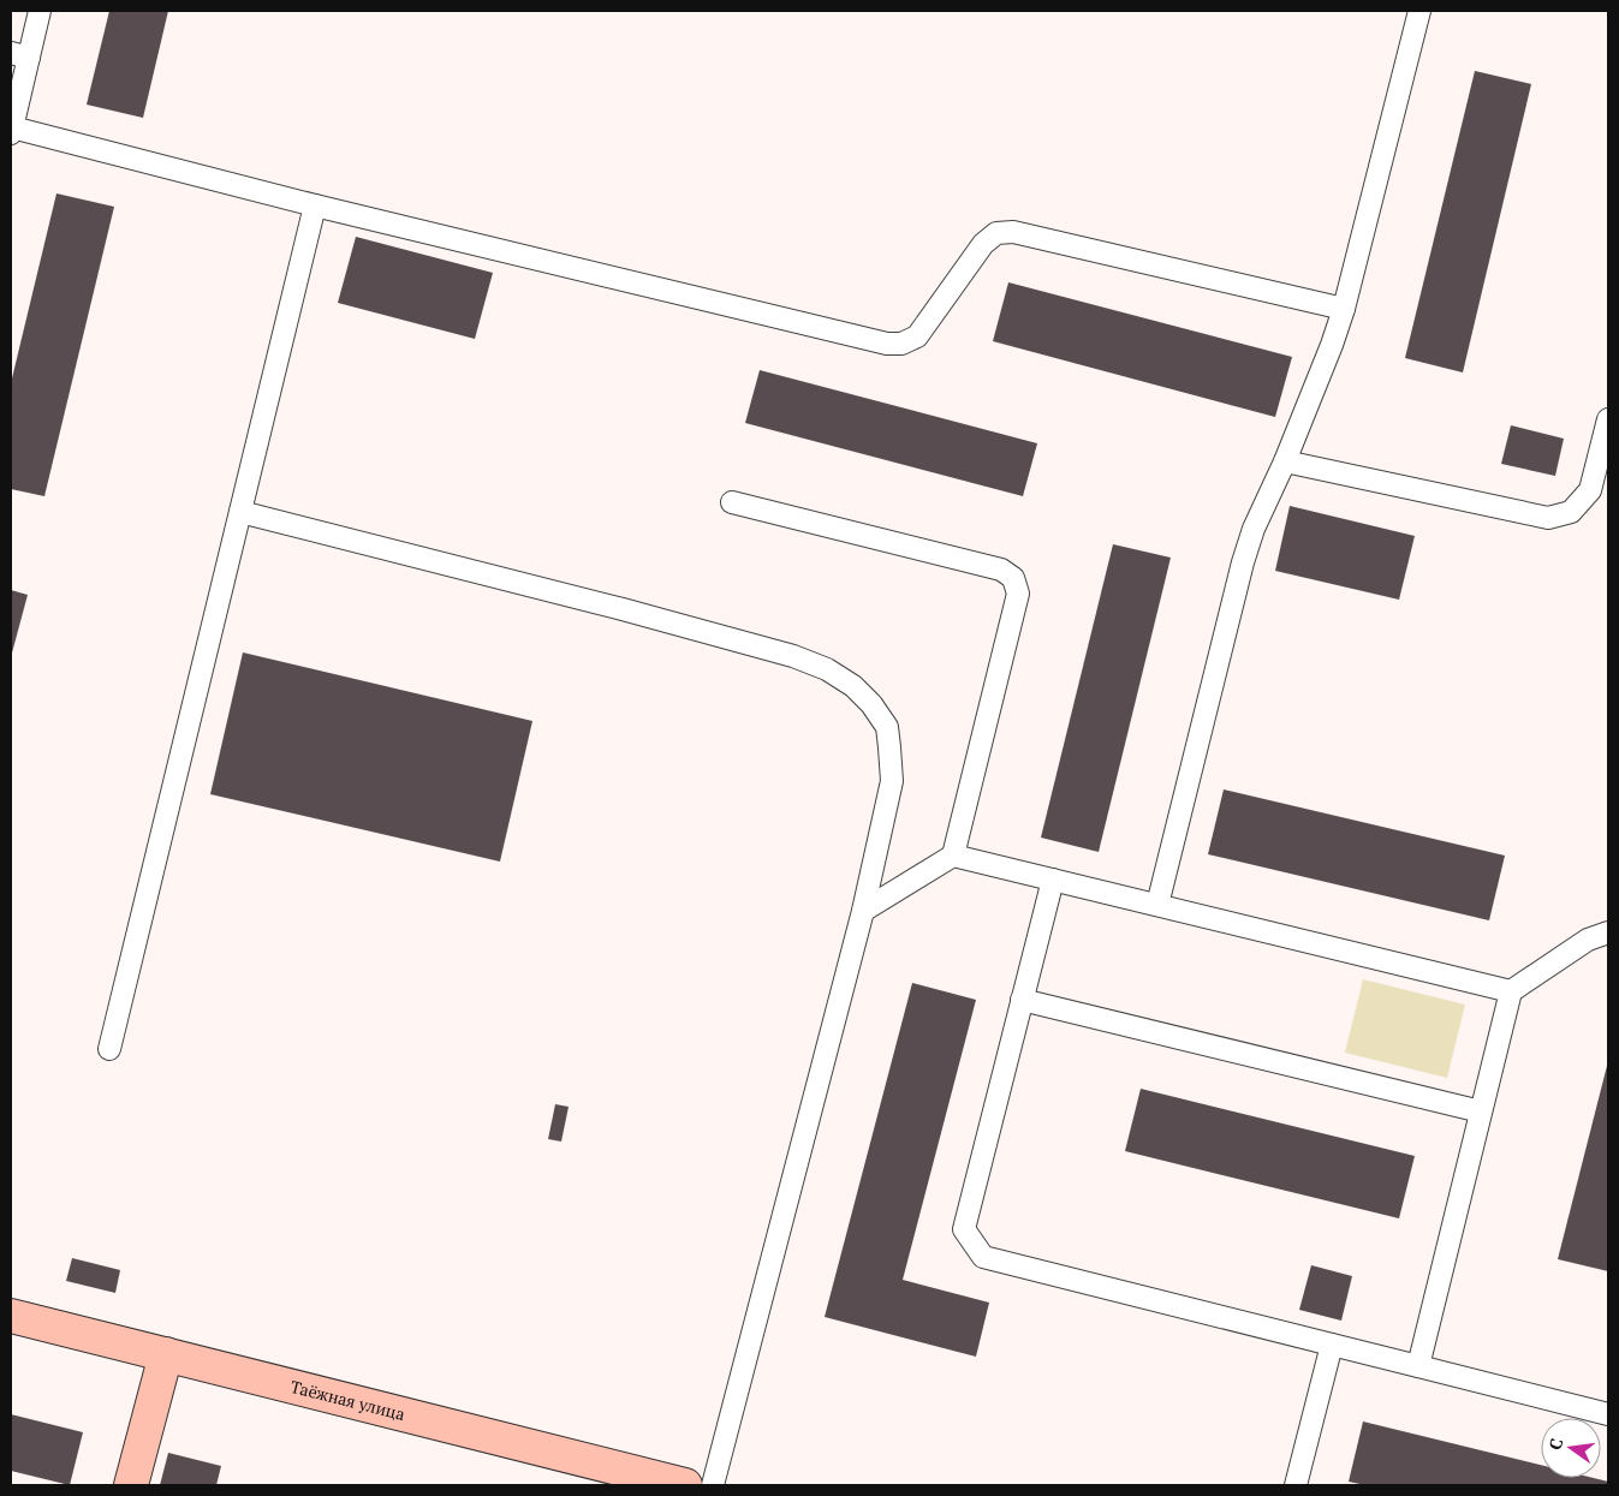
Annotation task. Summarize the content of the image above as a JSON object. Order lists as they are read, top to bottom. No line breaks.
{"streets":{"street":["Таёжная улица"]},"north":"left"}
